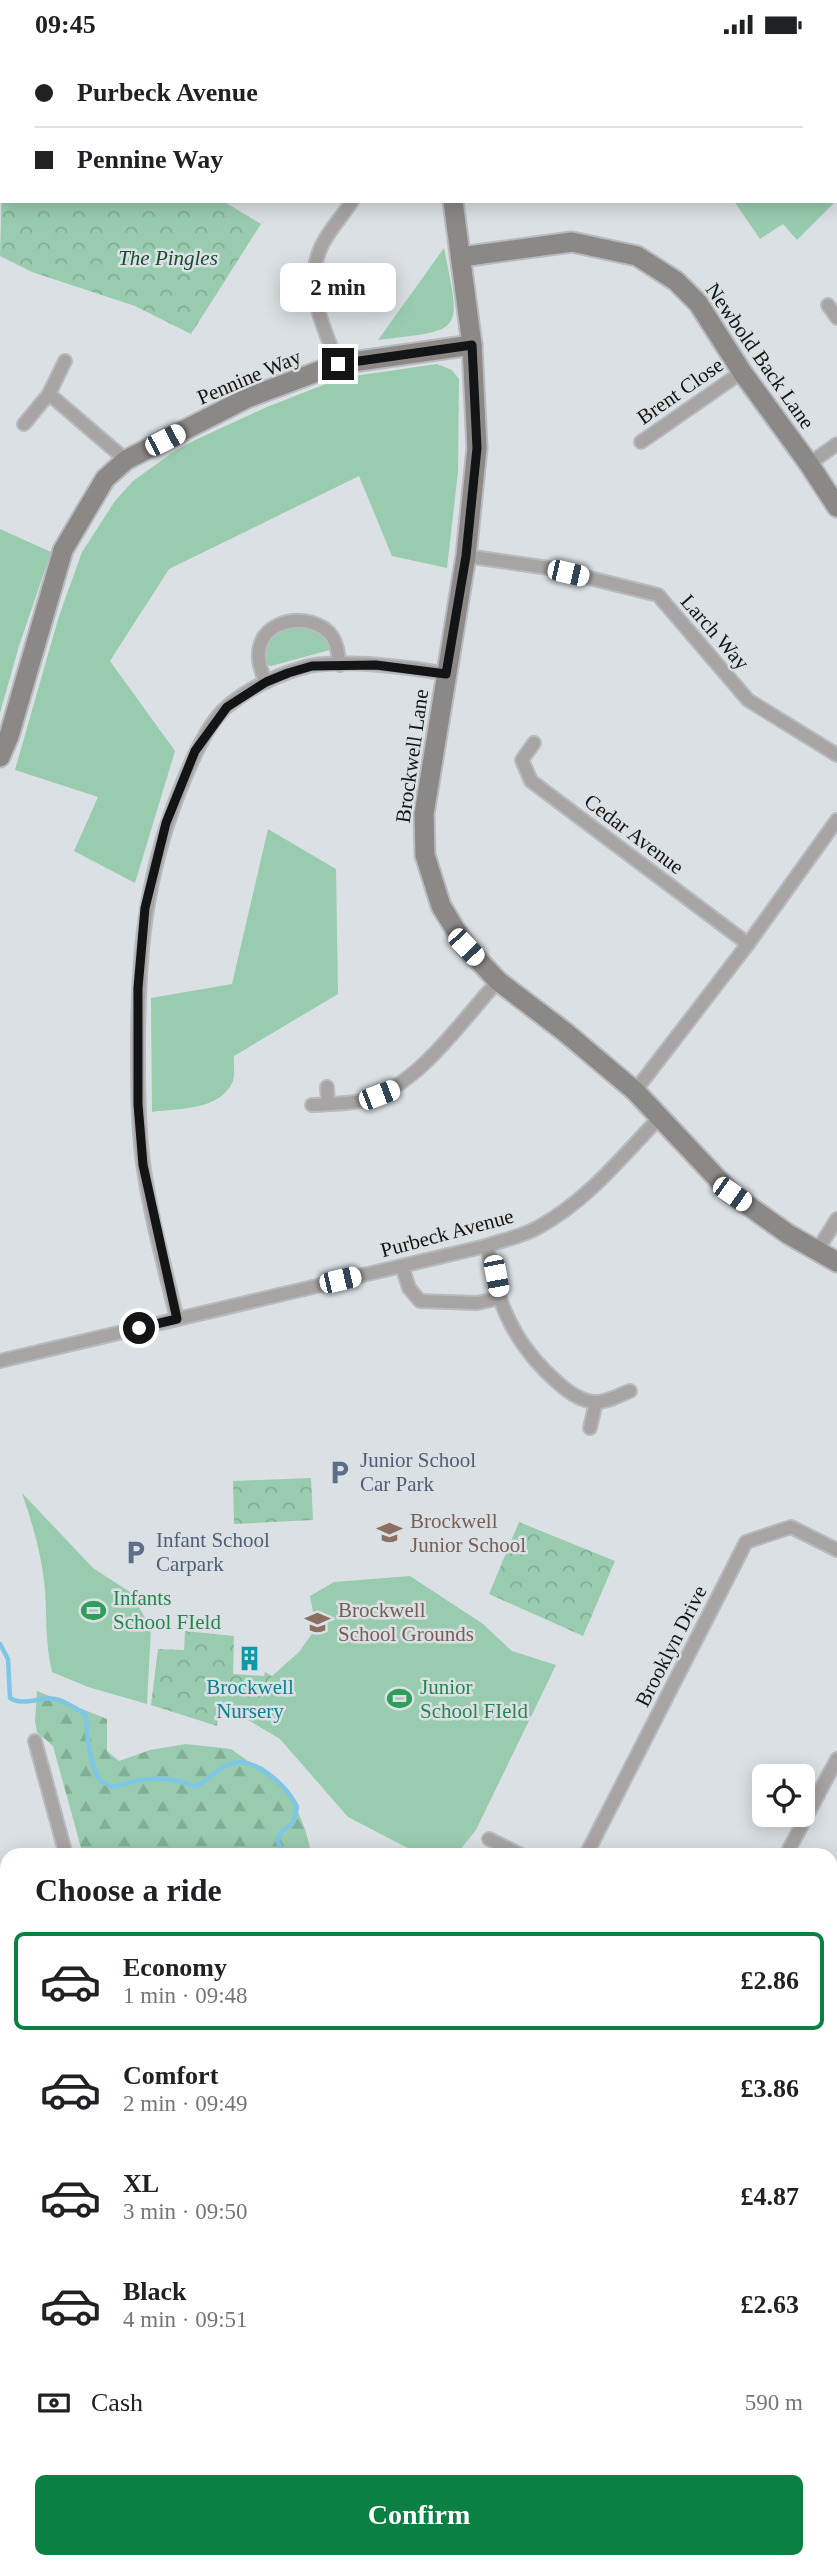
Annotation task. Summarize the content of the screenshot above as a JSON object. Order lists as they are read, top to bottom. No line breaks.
{"streets":{"street":["Newbold Back Lane","Pennine Way","Brent Close","Larch Way","Brockwell Lane","Cedar Avenue","Purbeck Avenue","Brooklyn Drive"]},"crossings":[["Newbold Back Lane","Brent Close"],["Newbold Back Lane","Brockwell Lane"],["Pennine Way","Brockwell Lane"],["Larch Way","Brockwell Lane"],["Brockwell Lane","Purbeck Avenue"]],"parks":["The Pingles"],"places":{"parking":["Junior School Car Park","Infant School Carpark"],"school or university":["Brockwell Junior School","Brockwell School Grounds"],"sports":["Infants School FIeld","Junior School FIeld"],"building":["Brockwell Nursery"]},"page":{"status":"09:45","banner":["Purbeck Avenue","Pennine Way"],"bubble":"2 min","heading":"Choose a ride","list":[{"name":"Economy","note":"1 min · 09:48","value":"£2.86"},{"name":"Comfort","note":"2 min · 09:49","value":"£3.86"},{"name":"XL","note":"3 min · 09:50","value":"£4.87"},{"name":"Black","note":"4 min · 09:51","value":"£2.63"}],"pay":["Cash","590 m"],"buttons":"Confirm"}}
